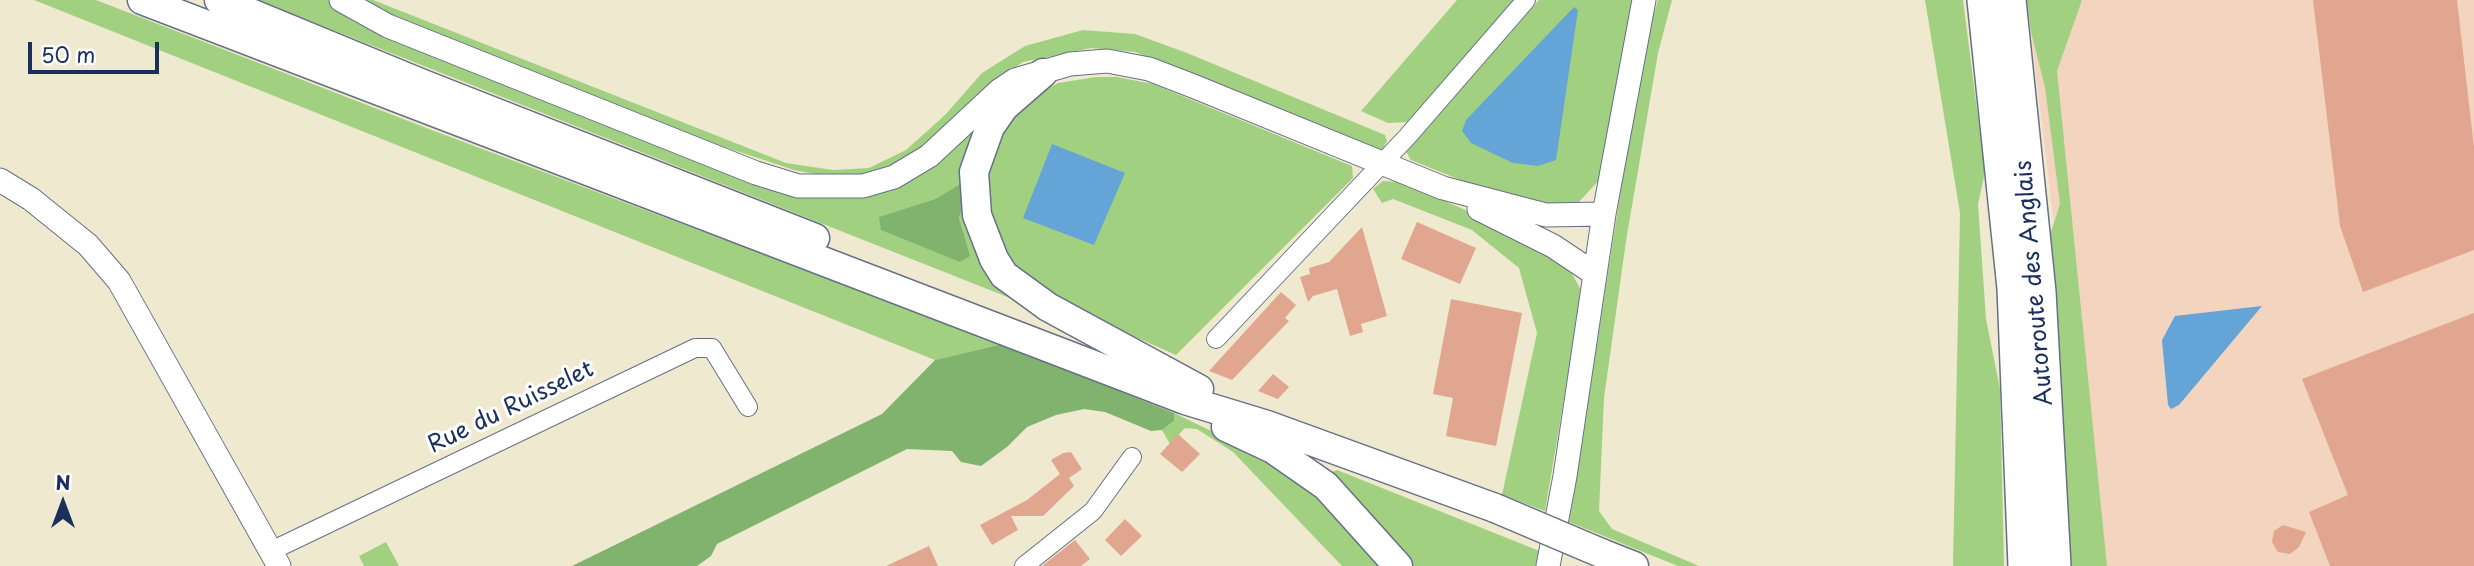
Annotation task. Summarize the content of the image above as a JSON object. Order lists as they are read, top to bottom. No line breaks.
{"streets":{"highway":["Autoroute des Anglais"],"street":["Rue du Ruisselet"]},"scale_bar":"50 m","north":"top"}
